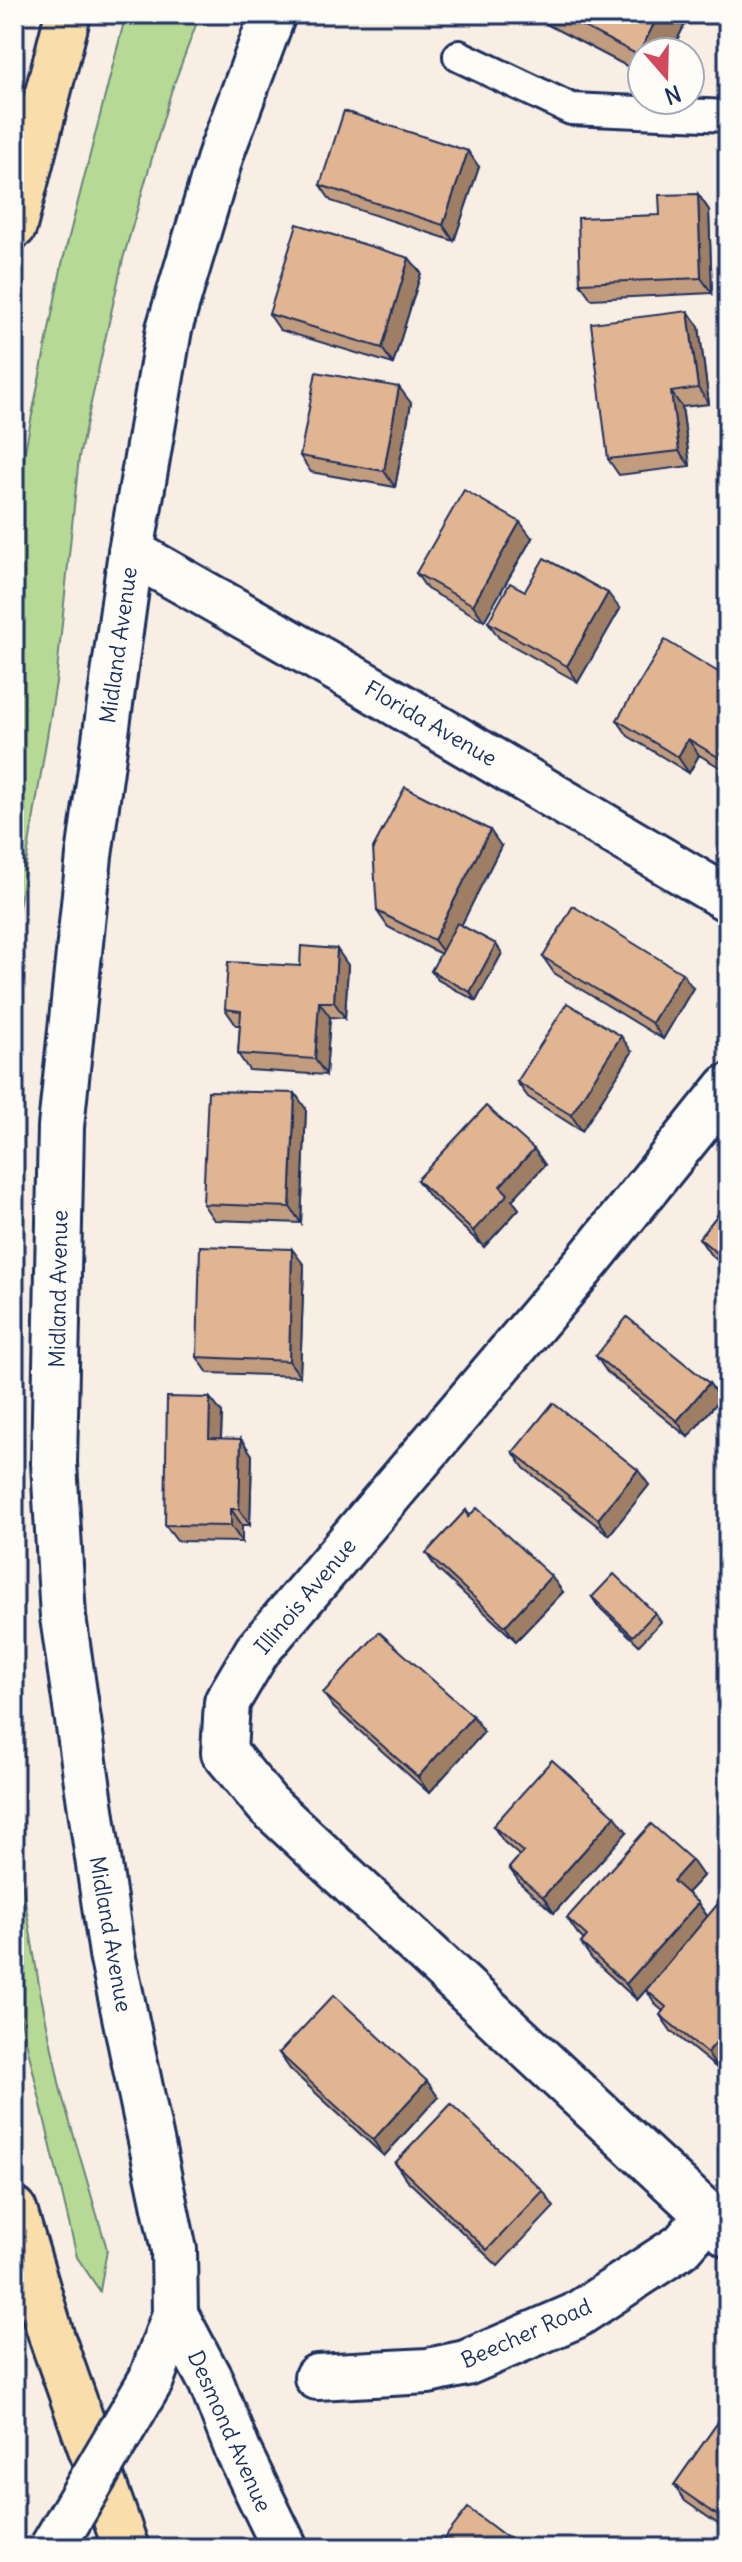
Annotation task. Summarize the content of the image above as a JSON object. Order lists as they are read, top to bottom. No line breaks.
{"streets":{"street":["Midland Avenue","Florida Avenue","Illinois Avenue","Beecher Road","Desmond Avenue"]},"crossings":[["Midland Avenue","Florida Avenue"],["Midland Avenue","Desmond Avenue"],["Illinois Avenue","Beecher Road"]],"north":"bottom"}
